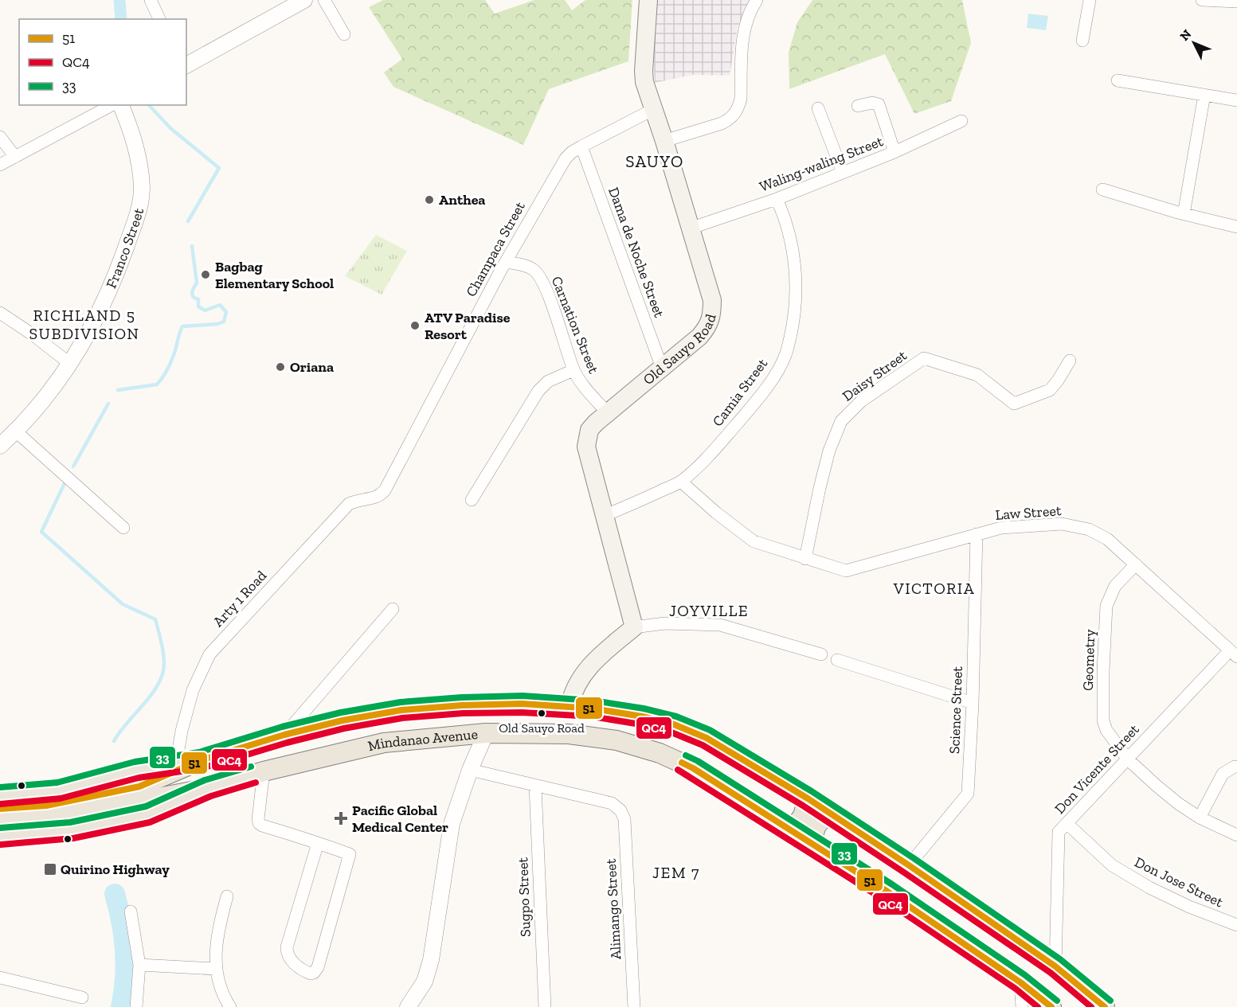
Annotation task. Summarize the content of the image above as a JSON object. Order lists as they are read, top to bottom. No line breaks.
{"streets":{"main road":["Old Sauyo Road","Mindanao Avenue"],"street":["Waling-waling Street","Franco Street","Champaca Street","Dama de Noche Street","Carnation Street","Daisy Street","Camia Street","Law Street","Arty 1 Road","Geometry","Science Street","Don Vicente Street","Don Jose Street","Sugpo Street","Alimango Street"]},"crossings":[["Waling-waling Street","Old Sauyo Road"],["Waling-waling Street","Camia Street"],["Champaca Street","Dama de Noche Street"],["Champaca Street","Carnation Street"],["Champaca Street","Old Sauyo Road"],["Champaca Street","Arty 1 Road"],["Dama de Noche Street","Old Sauyo Road"],["Carnation Street","Old Sauyo Road"],["Old Sauyo Road","Camia Street"],["Daisy Street","Law Street"],["Law Street","Geometry"],["Law Street","Science Street"],["Law Street","Don Vicente Street"],["Arty 1 Road","Mindanao Avenue"],["Geometry","Don Vicente Street"],["Science Street","Mindanao Avenue"],["Mindanao Avenue","Don Vicente Street"],["Don Vicente Street","Don Jose Street"],["Sugpo Street","Alimango Street"]],"districts":["SAUYO","RICHLAND 5 SUBDIVISION","VICTORIA","JOYVILLE","JEM 7"],"places":{"other":["Anthea","Bagbag Elementary School","ATV Paradise Resort","Oriana","Old Sauyo Road"],"health":["Pacific Global Medical Center"],"transit":["Quirino Highway"]},"lines":["transit line 33","transit line 51","transit line QC4"],"legend":["51","QC4","33"],"north":"top left"}
